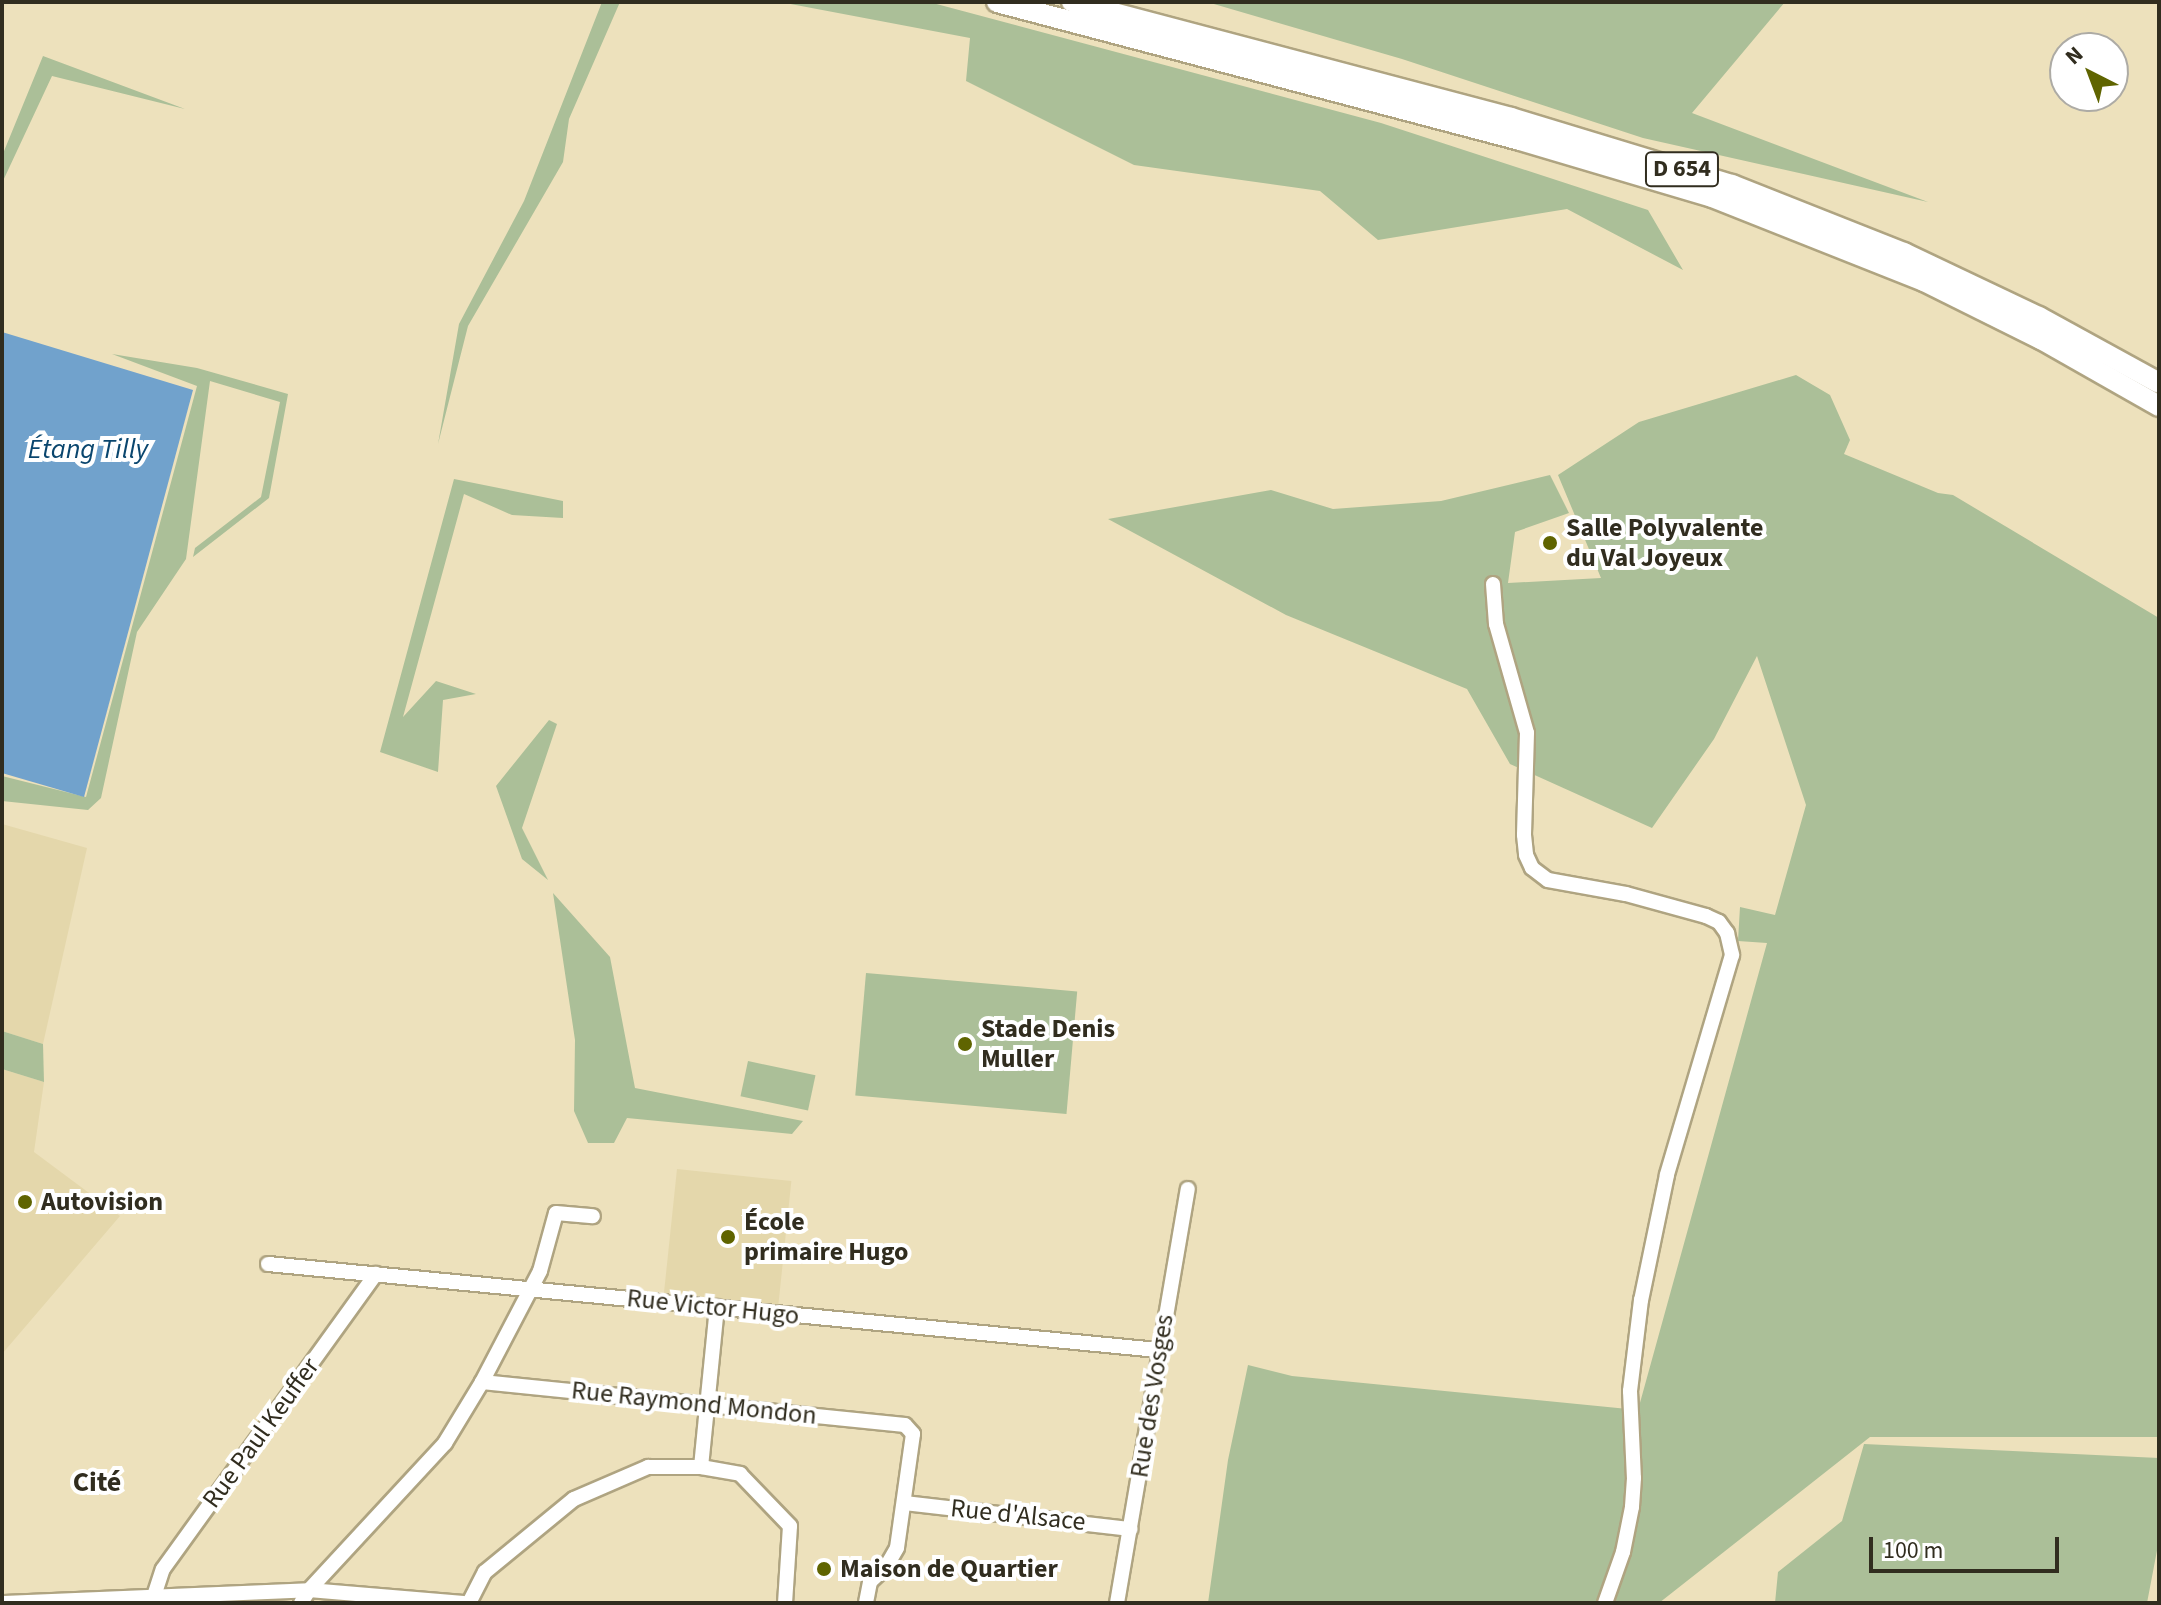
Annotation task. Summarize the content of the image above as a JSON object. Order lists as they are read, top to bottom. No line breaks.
{"streets":{"highway":["D 654"],"street":["Rue Victor Hugo","Rue des Vosges","Rue Raymond Mondon","Rue Paul Keuffer","Rue d'Alsace"]},"crossings":[["Rue Victor Hugo","Rue des Vosges"],["Rue Victor Hugo","Rue Paul Keuffer"],["Rue des Vosges","Rue d'Alsace"],["Rue Raymond Mondon","Rue d'Alsace"]],"districts":["Cité"],"water":["Étang Tilly"],"places":["Salle Polyvalente du Val Joyeux","Stade Denis Muller","Autovision","École primaire Hugo","Maison de Quartier"],"scale_bar":"100 m","north":"top left"}
